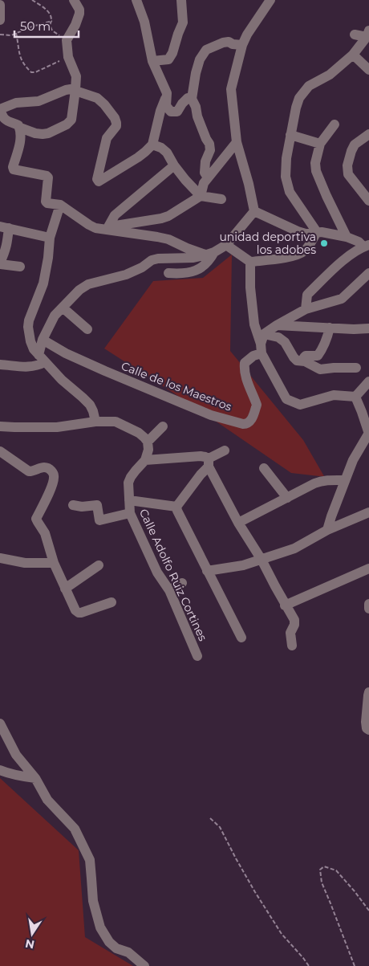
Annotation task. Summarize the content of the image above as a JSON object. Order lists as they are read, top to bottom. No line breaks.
{"streets":{"street":["Calle de los Maestros","Calle Adolfo Ruiz Cortines"]},"places":["unidad deportiva los adobes"],"scale_bar":"50 m","north":"bottom"}
